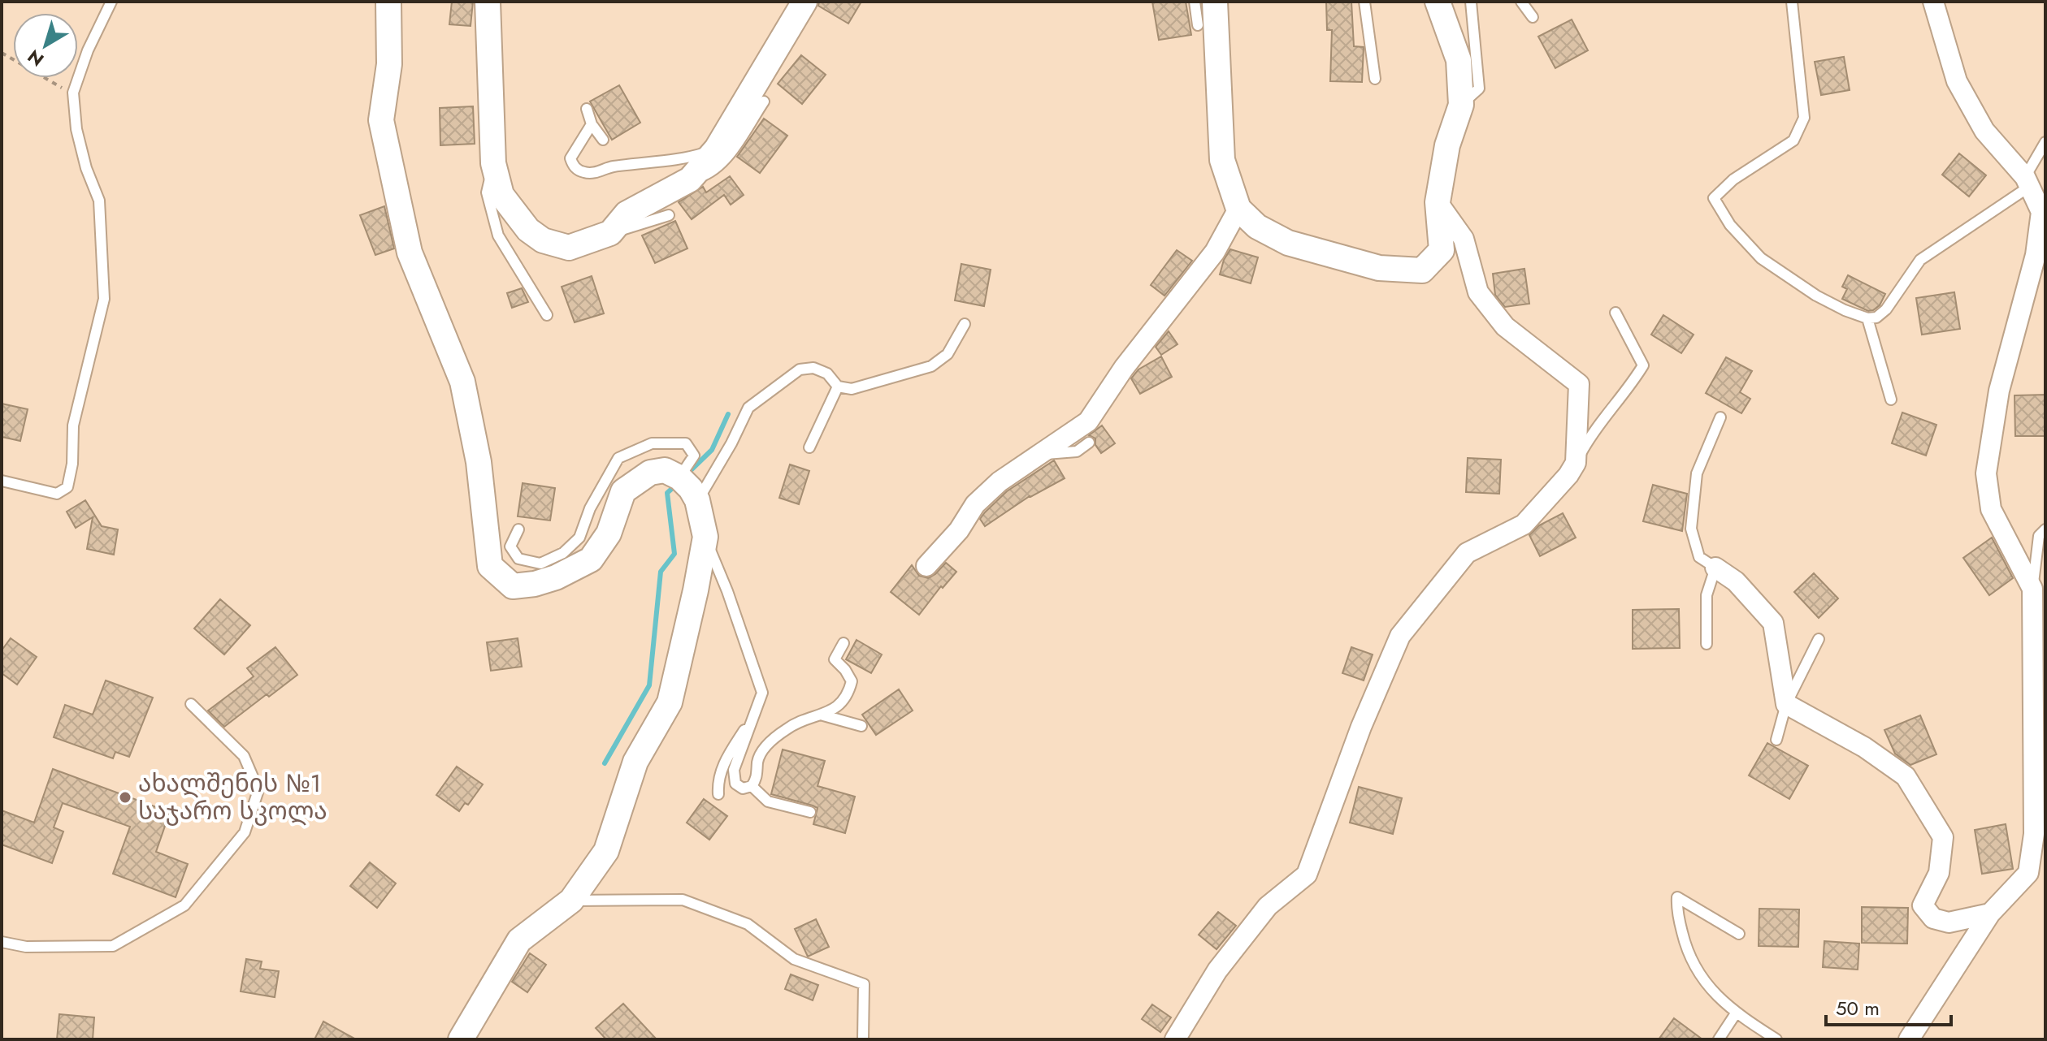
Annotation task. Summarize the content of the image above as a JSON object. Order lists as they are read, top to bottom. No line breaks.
{"places":["ახალშენის №1 საჯარო სკოლა"],"scale_bar":"50 m","north":"bottom left"}
